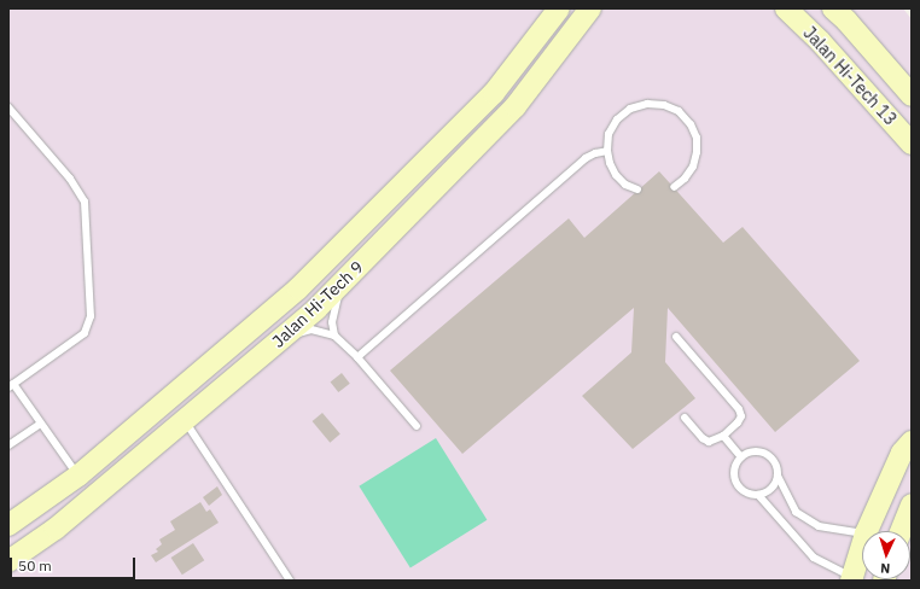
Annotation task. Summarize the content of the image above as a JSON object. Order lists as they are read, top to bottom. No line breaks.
{"streets":{"main road":["Jalan Hi-Tech 13","Jalan Hi-Tech 9"]},"scale_bar":"50 m","north":"bottom"}
